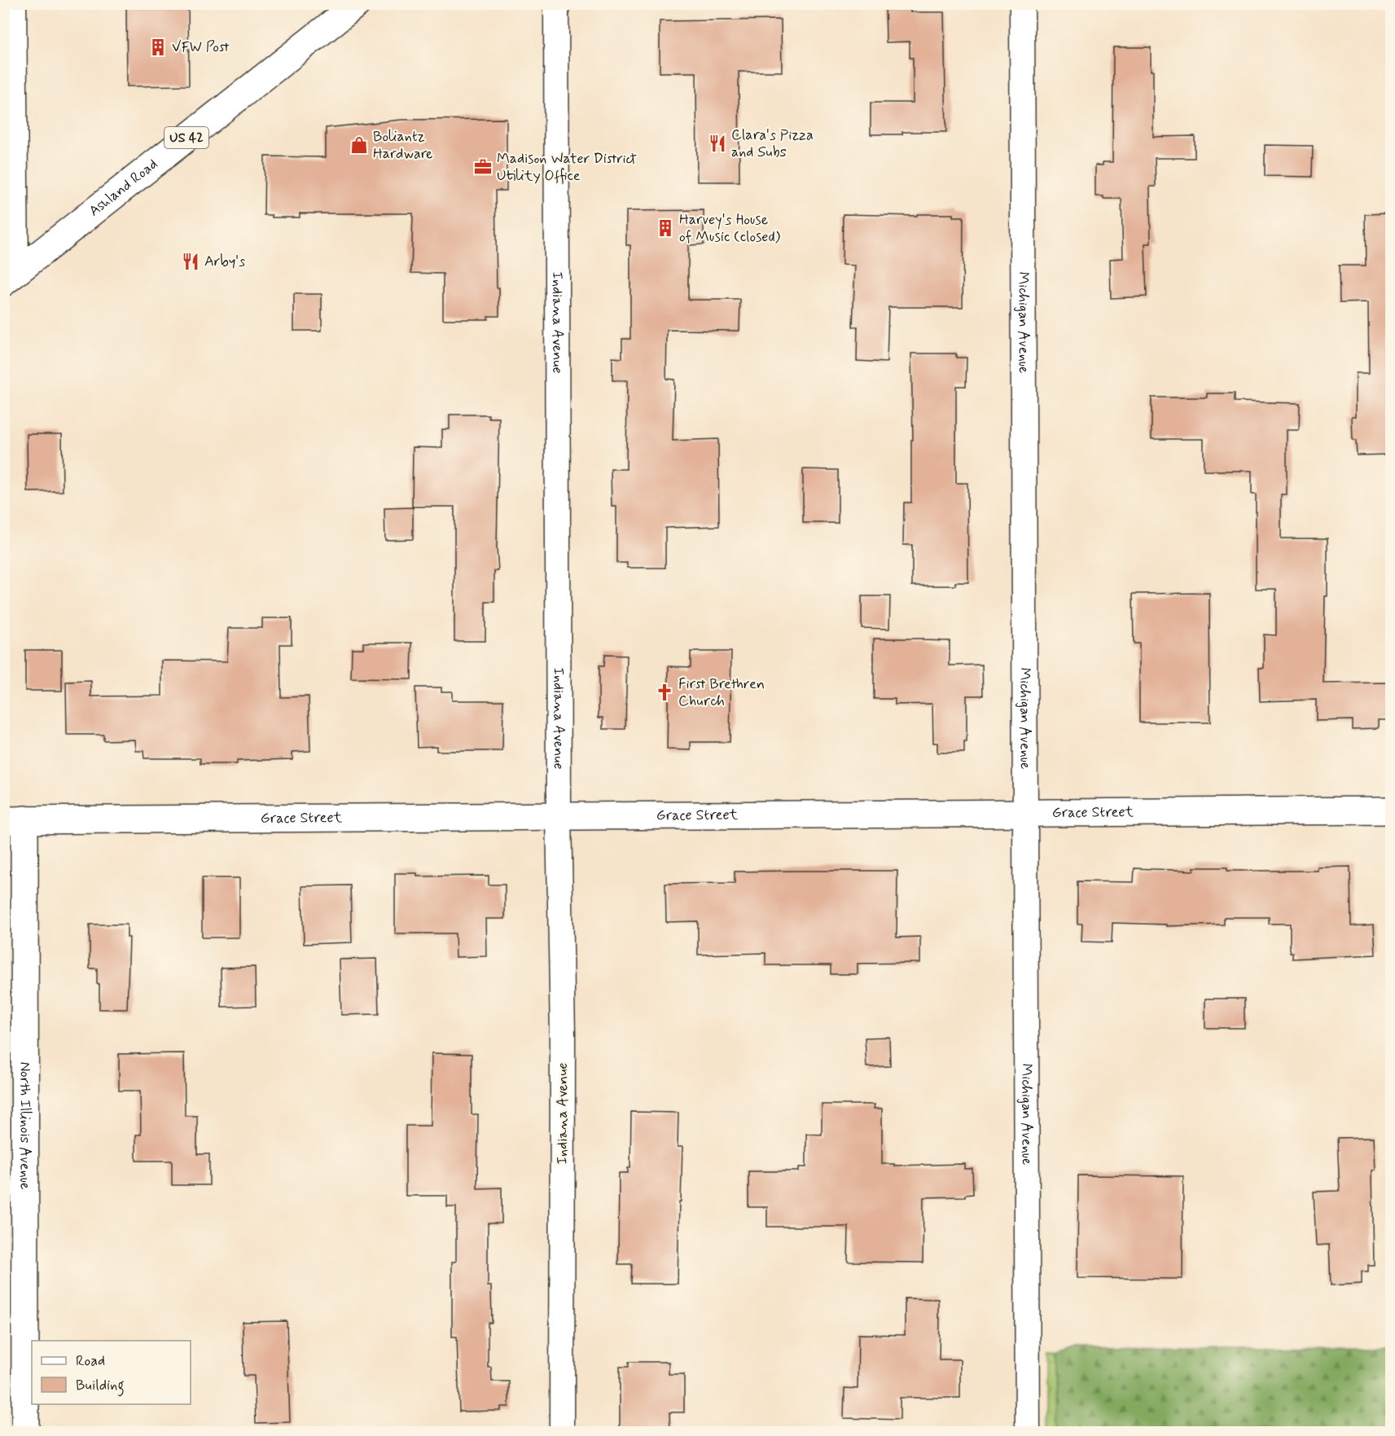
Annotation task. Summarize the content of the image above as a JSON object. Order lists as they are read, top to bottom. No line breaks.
{"streets":{"street":["US 42","Ashland Road","Indiana Avenue","Michigan Avenue","Grace Street","North Illinois Avenue"]},"crossings":[["Indiana Avenue","Grace Street"],["Michigan Avenue","Grace Street"],["Grace Street","North Illinois Avenue"]],"places":{"building":["VFW Post","Harvey's House of Music (closed)"],"restaurant":["Clara's Pizza and Subs","Arby's"],"shop":["Boliantz Hardware"],"office":["Madison Water District Utility Office"],"church":["First Brethren Church"]},"legend":["Road","Building"]}
